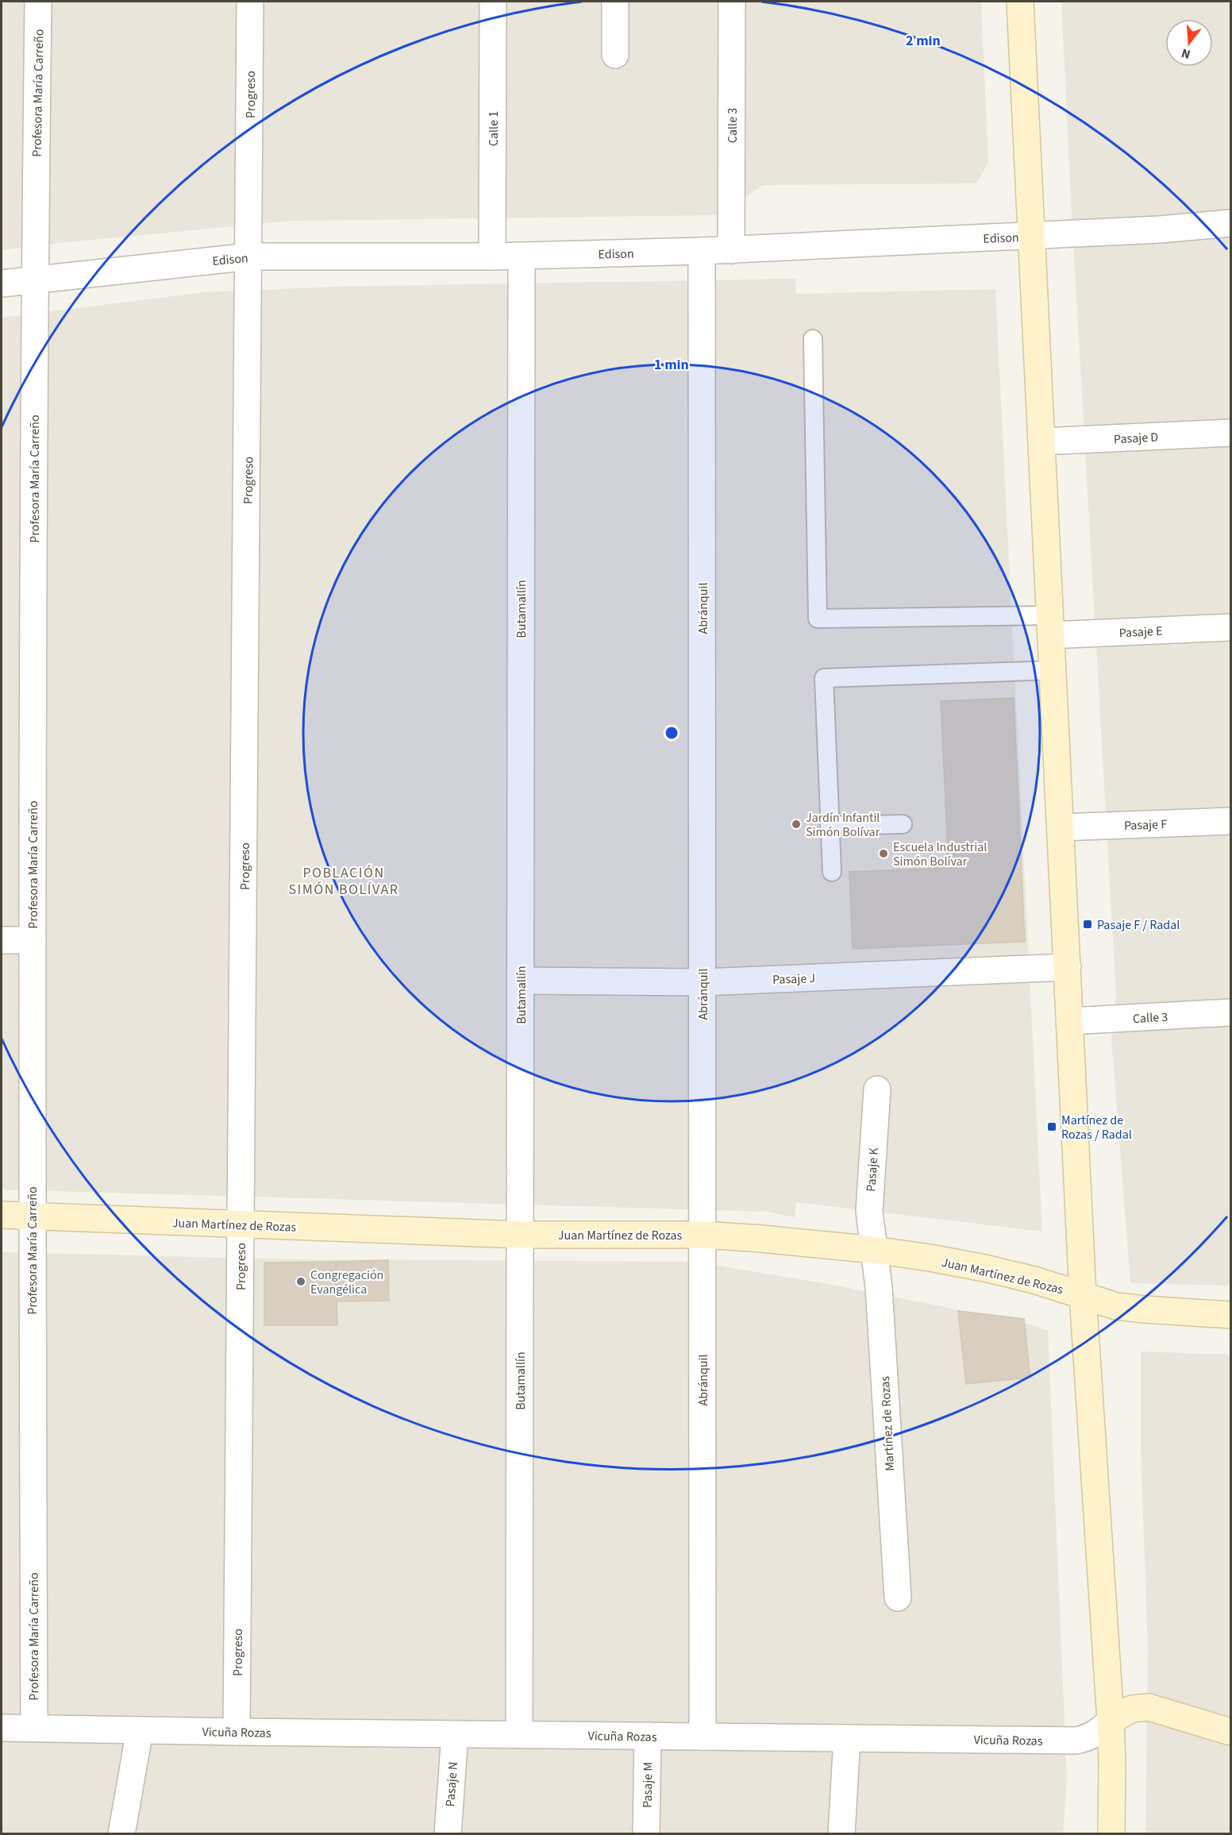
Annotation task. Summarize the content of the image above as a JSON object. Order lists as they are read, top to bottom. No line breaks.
{"streets":{"main road":["Juan Martínez de Rozas","Vicuña Rozas"],"street":["Profesora María Carreño","Progreso","Calle 3","Calle 1","Edison","Pasaje D","Abránquil","Butamallín","Pasaje E","Pasaje F","Pasaje J","Pasaje K","Martínez de Rozas","Pasaje N","Pasaje M"]},"crossings":[["Profesora María Carreño","Edison"],["Profesora María Carreño","Juan Martínez de Rozas"],["Profesora María Carreño","Vicuña Rozas"],["Progreso","Edison"],["Progreso","Juan Martínez de Rozas"],["Progreso","Vicuña Rozas"],["Calle 3","Edison"],["Calle 1","Edison"],["Edison","Abránquil"],["Edison","Butamallín"],["Abránquil","Pasaje J"],["Abránquil","Juan Martínez de Rozas"],["Abránquil","Vicuña Rozas"],["Butamallín","Pasaje J"],["Butamallín","Juan Martínez de Rozas"],["Butamallín","Vicuña Rozas"],["Pasaje K","Juan Martínez de Rozas"],["Pasaje K","Martínez de Rozas"],["Juan Martínez de Rozas","Martínez de Rozas"],["Vicuña Rozas","Pasaje N"],["Vicuña Rozas","Pasaje M"]],"districts":["POBLACIÓN SIMÓN BOLÍVAR"],"places":{"other":["Jardín Infantil Simón Bolívar","Escuela Industrial Simón Bolívar","Congregación Evangélica"],"transit":["Pasaje F / Radal","Martínez de Rozas / Radal"]},"north":"bottom","rings":["2 min","1 min"]}
